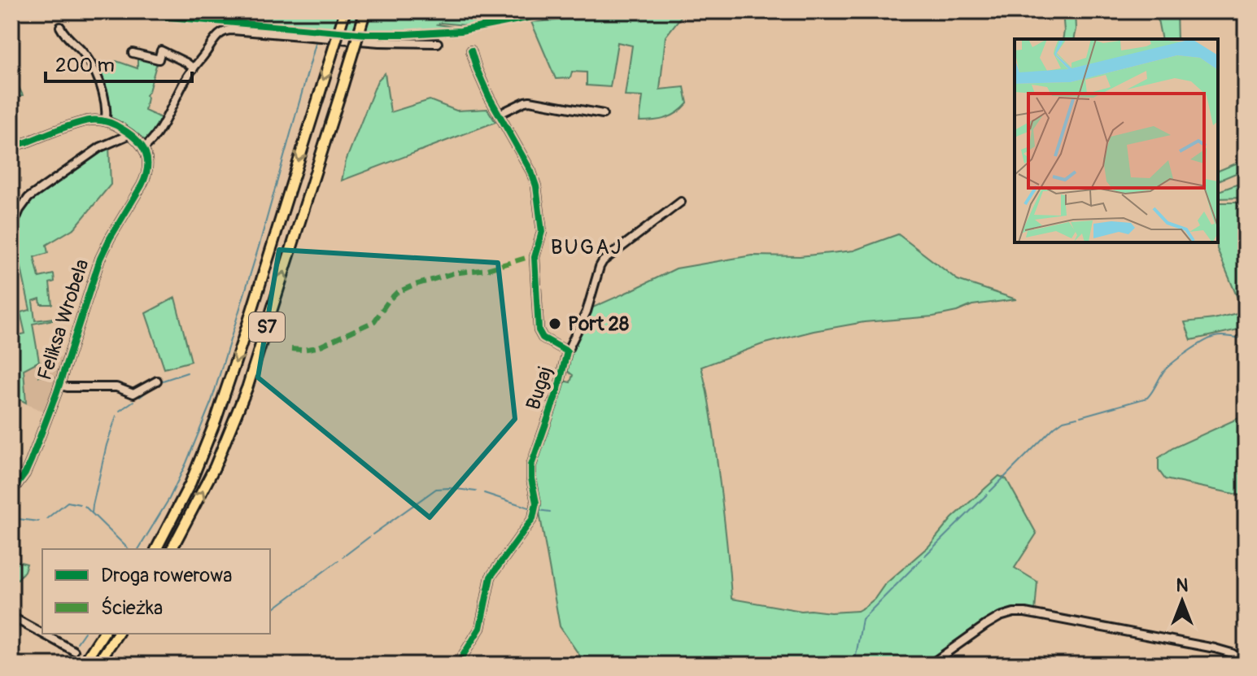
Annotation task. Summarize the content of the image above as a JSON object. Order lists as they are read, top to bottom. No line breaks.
{"streets":{"highway":["S7"],"street":["Feliksa Wrobela","Bugaj"]},"districts":["BUGAJ"],"places":["Port 28"],"legend":["Droga rowerowa","Ścieżka"],"scale_bar":"200 m","north":"top"}
